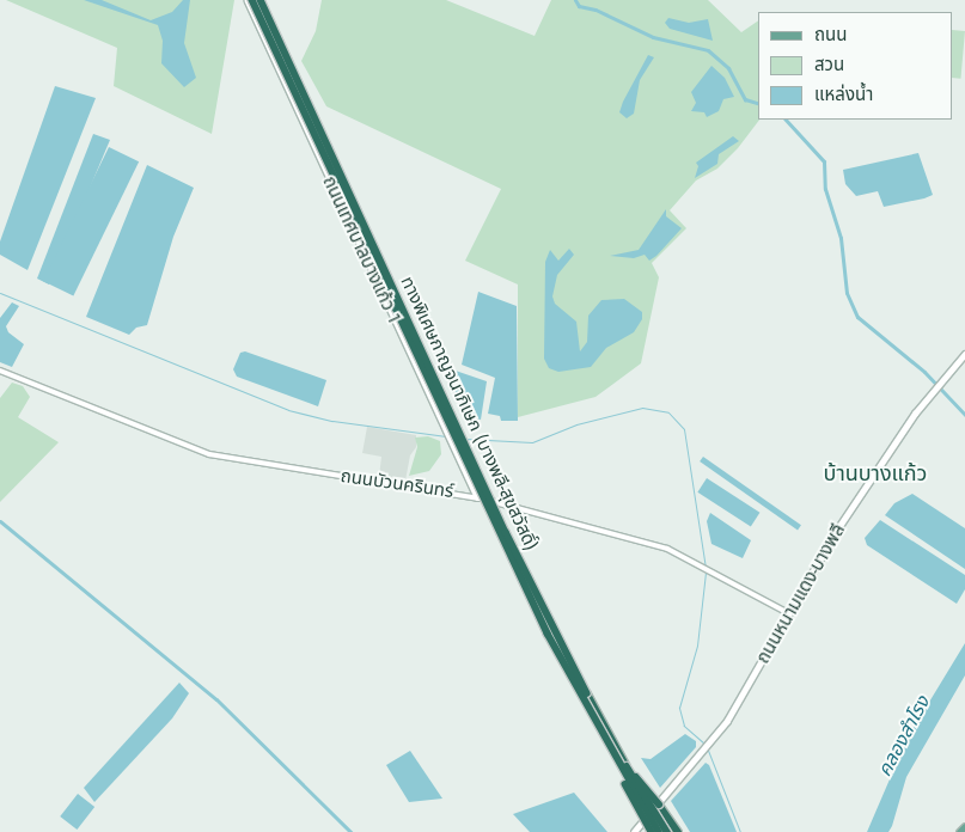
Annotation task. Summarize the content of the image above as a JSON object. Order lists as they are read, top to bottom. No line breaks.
{"streets":{"highway":["ทางพิเศษกาญจนาภิเษก (บางพลี-สุขสวัสดิ์)"],"main road":["ถนนเทศบาลบางแก้ว 1","ถนนหนามแดง-บางพลี"],"street":["ถนนบัวนครินทร์"]},"crossings":[["ถนนเทศบาลบางแก้ว 1","ถนนบัวนครินทร์"],["ถนนบัวนครินทร์","ถนนหนามแดง-บางพลี"]],"districts":["บ้านบางแก้ว"],"water":["คลองสำโรง"],"legend":["ถนน","สวน","แหล่งน้ำ"]}
